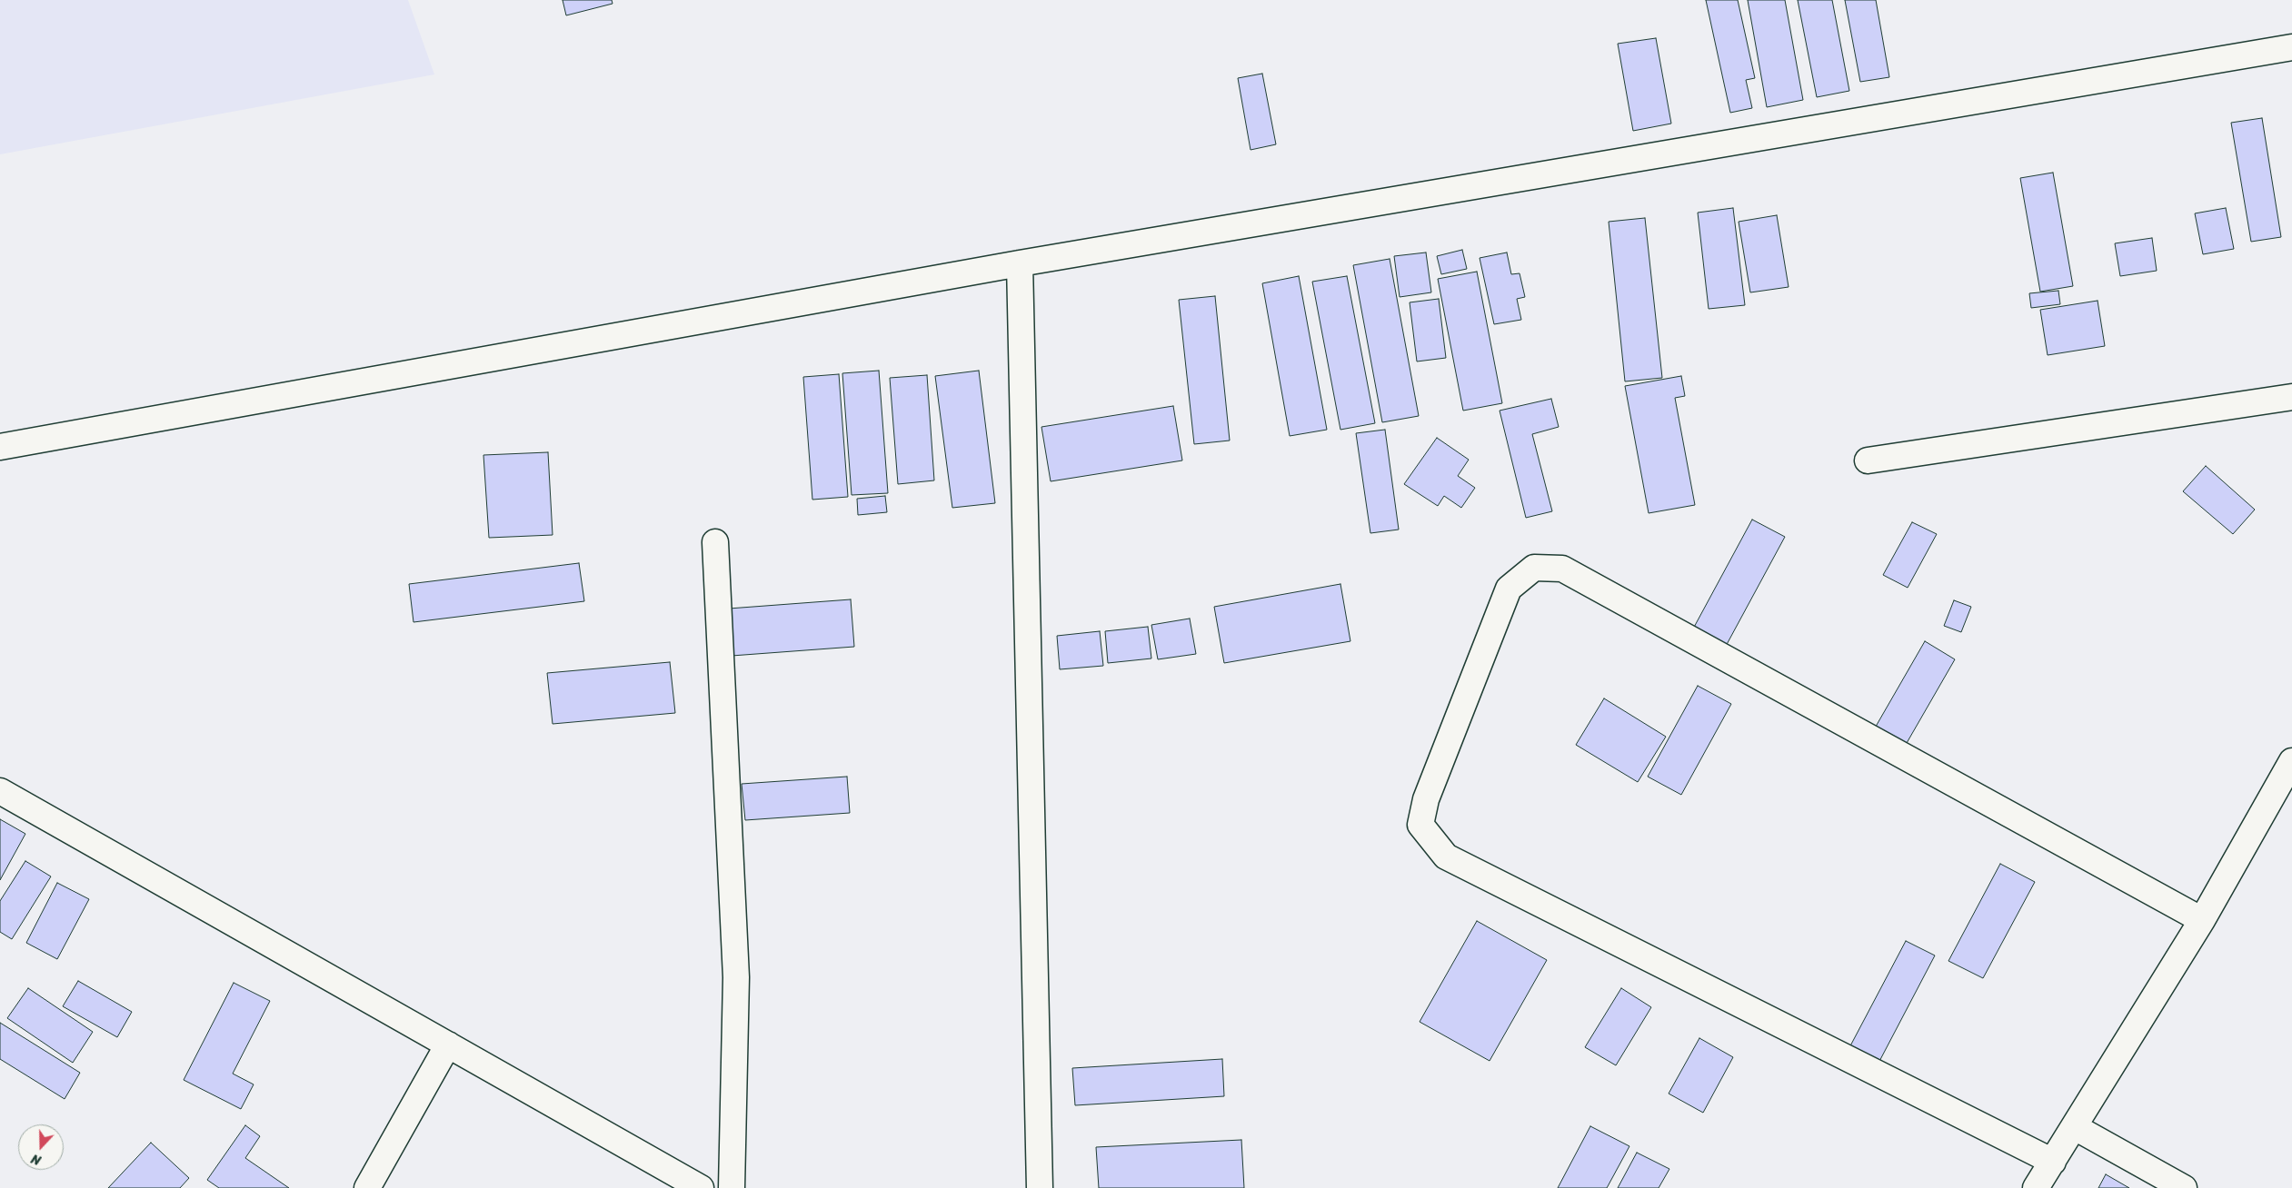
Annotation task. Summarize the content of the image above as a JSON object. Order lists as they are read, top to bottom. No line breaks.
{"north":"bottom"}
